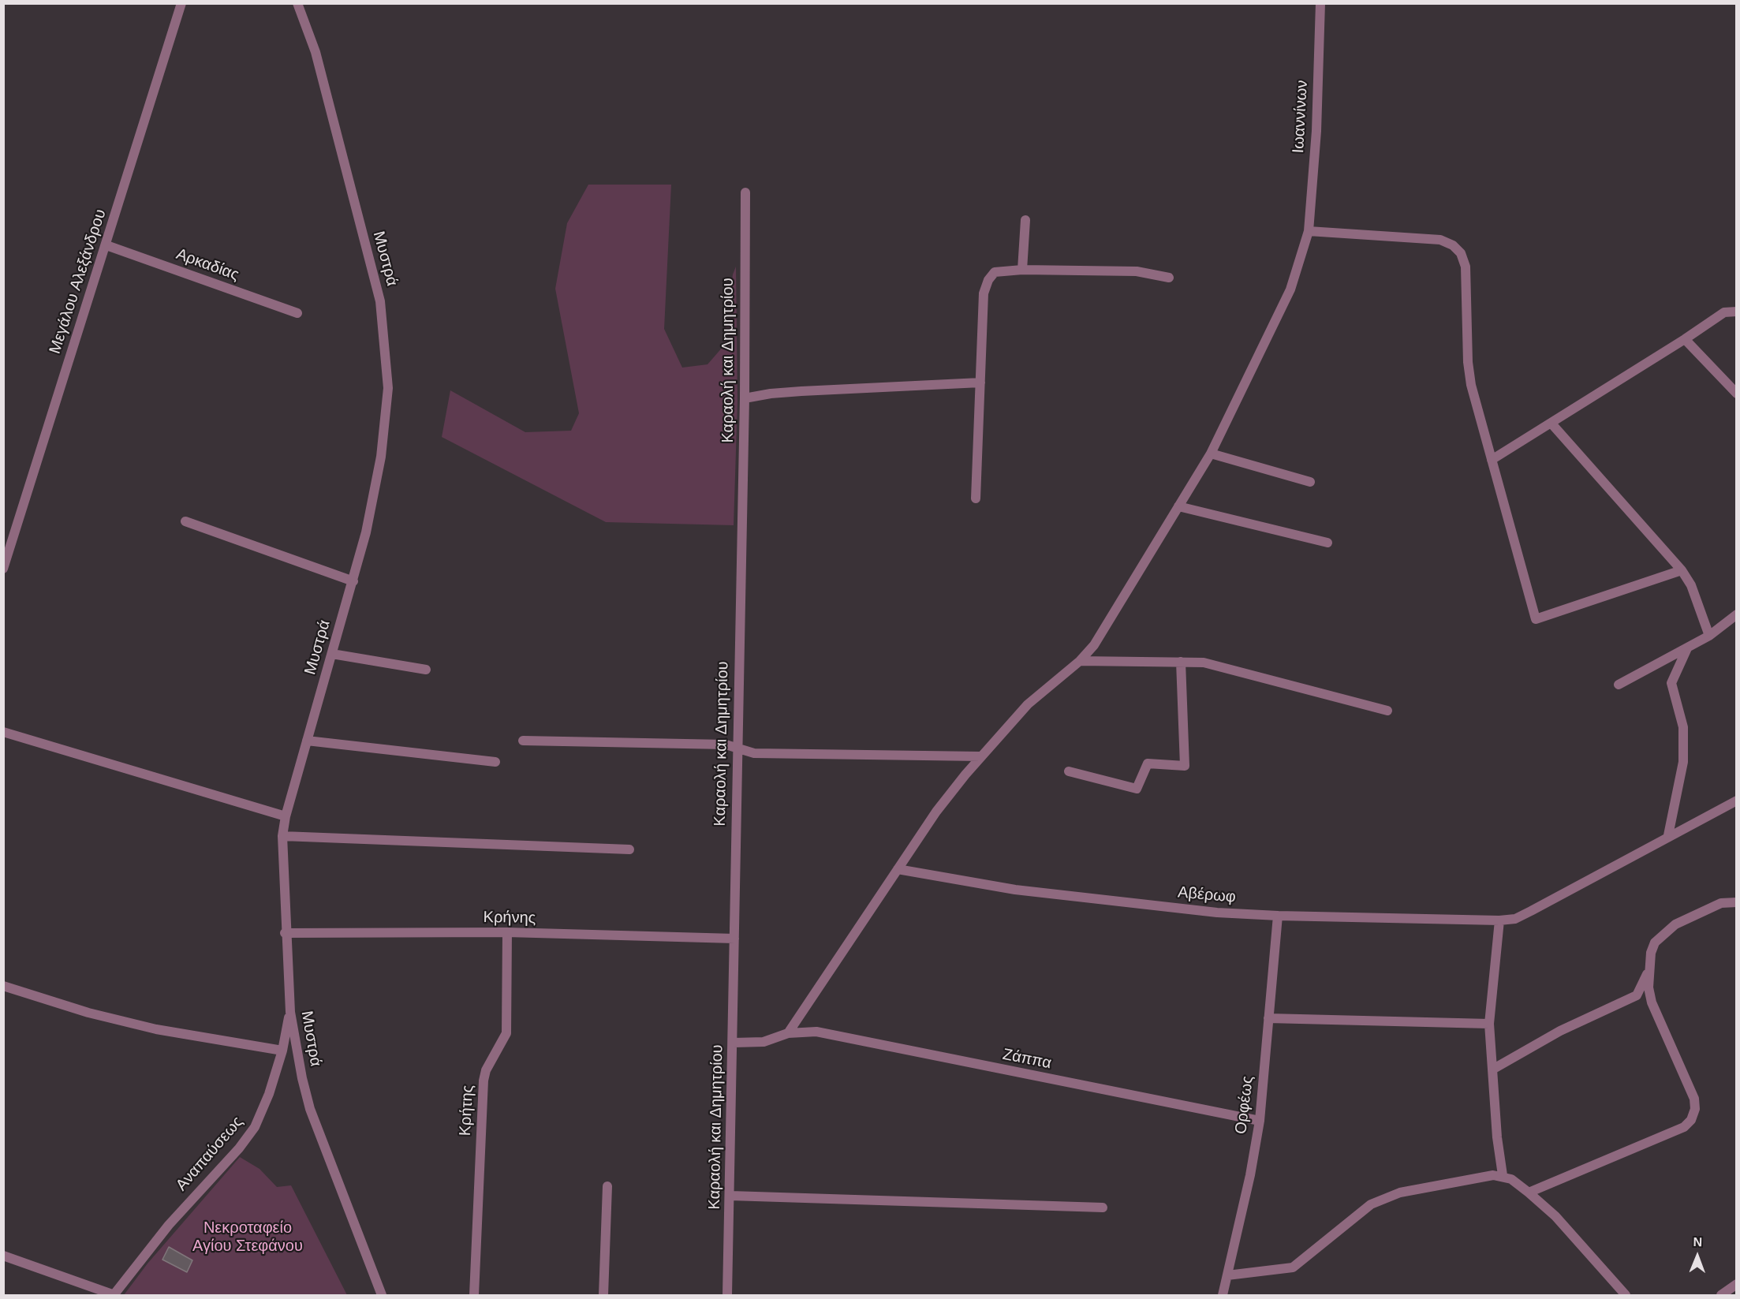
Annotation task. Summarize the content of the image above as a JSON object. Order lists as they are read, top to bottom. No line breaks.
{"streets":{"street":["Ιωαννίνων","Μυστρά","Αρκαδίας","Μεγάλου Αλεξάνδρου","Καραολή και Δημητρίου","Αβέρωφ","Κρήνης","Ζάππα","Ορφέως","Κρήτης","Αναπαύσεως"]},"crossings":[["Ιωαννίνων","Αβέρωφ"],["Ιωαννίνων","Ζάππα"],["Μυστρά","Κρήνης"],["Μυστρά","Αναπαύσεως"],["Αρκαδίας","Μεγάλου Αλεξάνδρου"],["Καραολή και Δημητρίου","Κρήνης"],["Καραολή και Δημητρίου","Ζάππα"],["Αβέρωφ","Ορφέως"],["Κρήνης","Κρήτης"],["Ζάππα","Ορφέως"]],"parks":["Νεκροταφείο Αγίου Στεφάνου"],"north":"top"}
